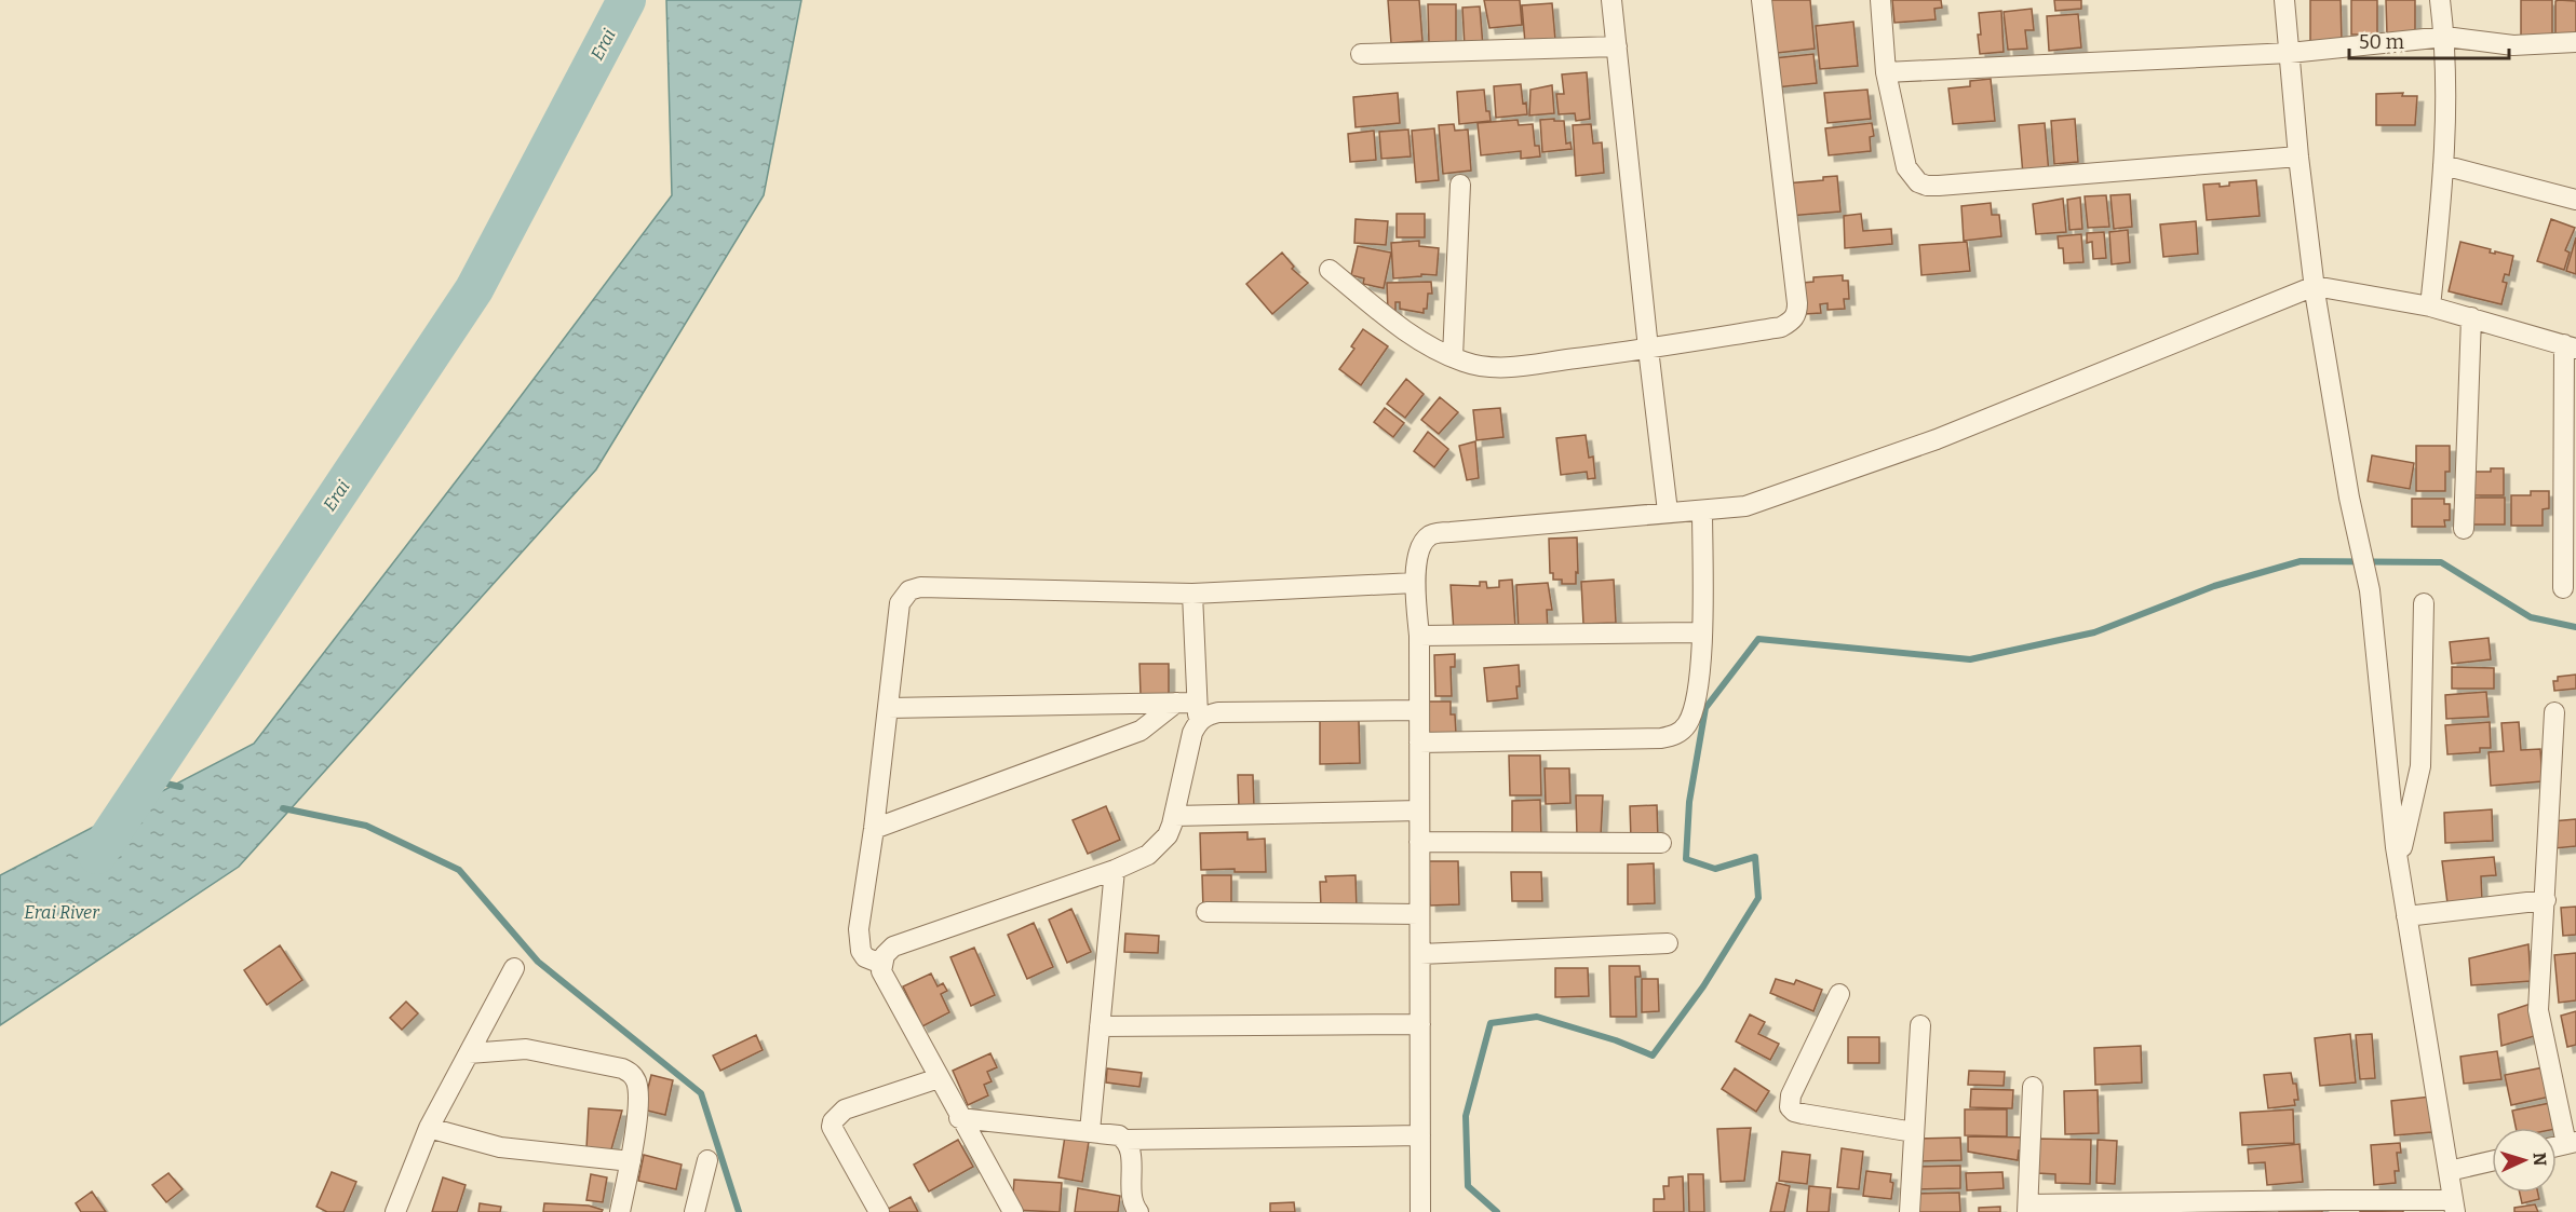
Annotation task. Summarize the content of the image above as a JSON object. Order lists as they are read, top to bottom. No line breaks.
{"water":["Erai","Erai River"],"scale_bar":"50 m","north":"right"}
